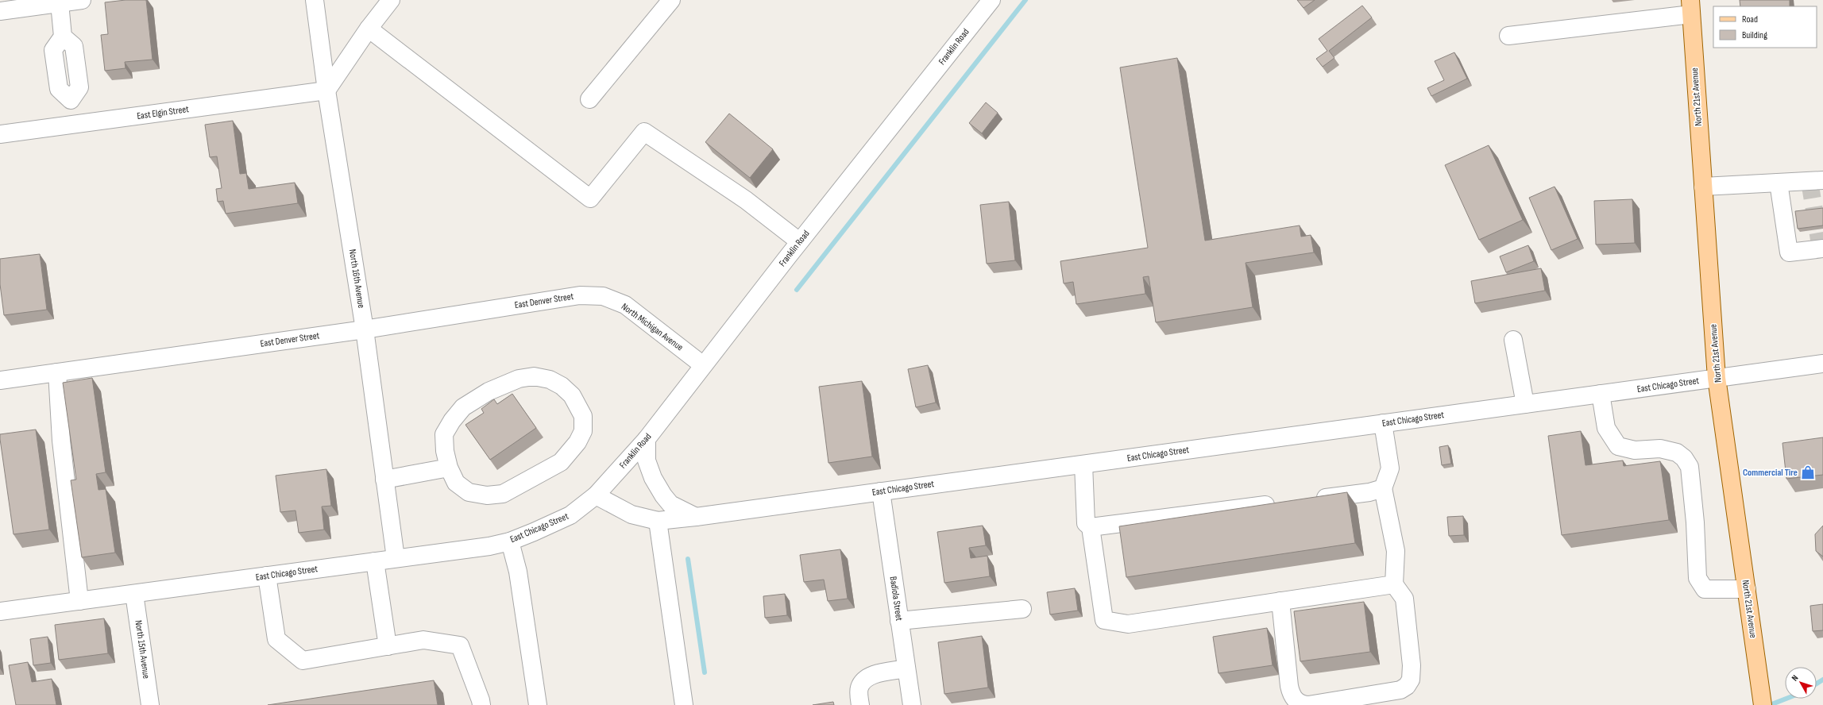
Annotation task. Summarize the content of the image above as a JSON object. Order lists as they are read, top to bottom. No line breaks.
{"streets":{"main road":["North 21st Avenue"],"street":["Franklin Road","East Elgin Street","North 16th Avenue","East Denver Street","North Michigan Avenue","East Chicago Street","Badiola Street","North 15th Avenue"]},"crossings":[["Franklin Road","North Michigan Avenue"],["Franklin Road","East Chicago Street"],["North 21st Avenue","East Chicago Street"],["East Elgin Street","North 16th Avenue"],["North 16th Avenue","East Denver Street"],["North 16th Avenue","East Chicago Street"],["East Denver Street","North Michigan Avenue"],["East Chicago Street","Badiola Street"],["East Chicago Street","North 15th Avenue"]],"places":{"shop":["Commercial Tire"]},"legend":["Road","Building"],"north":"top left"}
